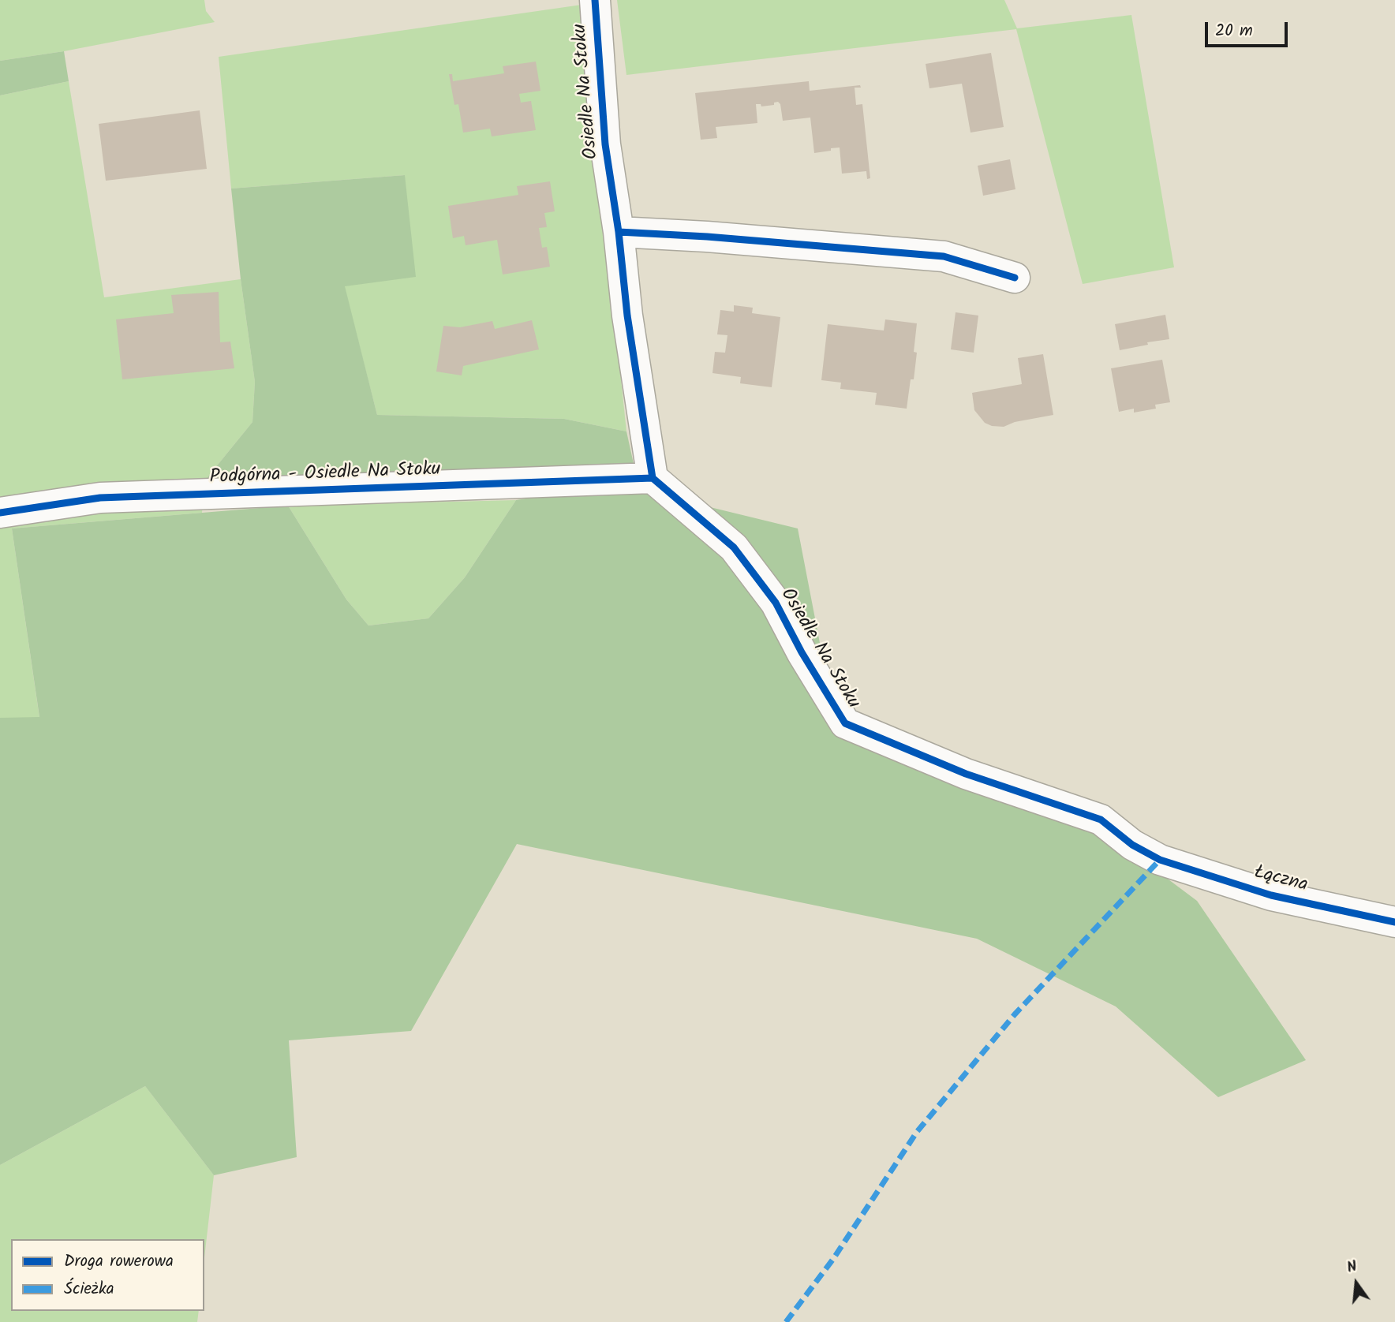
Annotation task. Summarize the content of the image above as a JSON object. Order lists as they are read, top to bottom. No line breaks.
{"streets":{"street":["Osiedle Na Stoku","Podgórna - Osiedle Na Stoku","Łączna"]},"crossings":[["Osiedle Na Stoku","Podgórna - Osiedle Na Stoku"],["Osiedle Na Stoku","Łączna"]],"legend":["Droga rowerowa","Ścieżka"],"scale_bar":"20 m","north":"top"}
